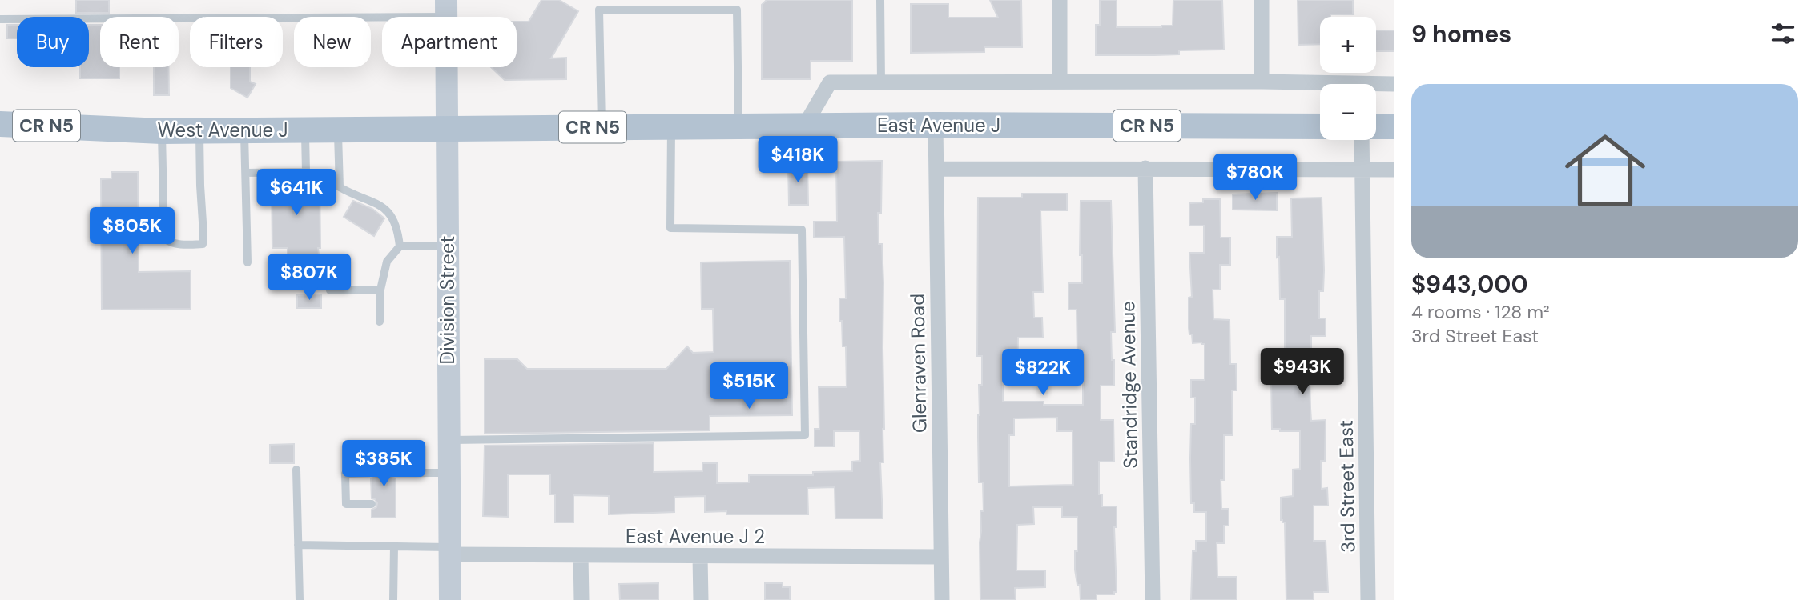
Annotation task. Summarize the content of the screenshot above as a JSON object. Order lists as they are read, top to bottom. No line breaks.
{"streets":{"main road":["CR N5","East Avenue J","West Avenue J","Division Street"],"street":["Glenraven Road","Standridge Avenue","3rd Street East","East Avenue J 2"]},"crossings":[["East Avenue J","West Avenue J"],["East Avenue J","Division Street"],["East Avenue J","Glenraven Road"],["West Avenue J","Division Street"],["Division Street","East Avenue J 2"],["Glenraven Road","East Avenue J 2"]],"page":{"heading":"9 homes","map_buttons":["+","−"],"chip":["Buy","Rent","Filters","New","Apartment"],"list":[{"name":"$943,000","note":"4 rooms · 128 m² · 3rd Street East"}],"price":["$418K","$780K","$641K","$805K","$807K","$943K","$822K","$515K","$385K"]}}
